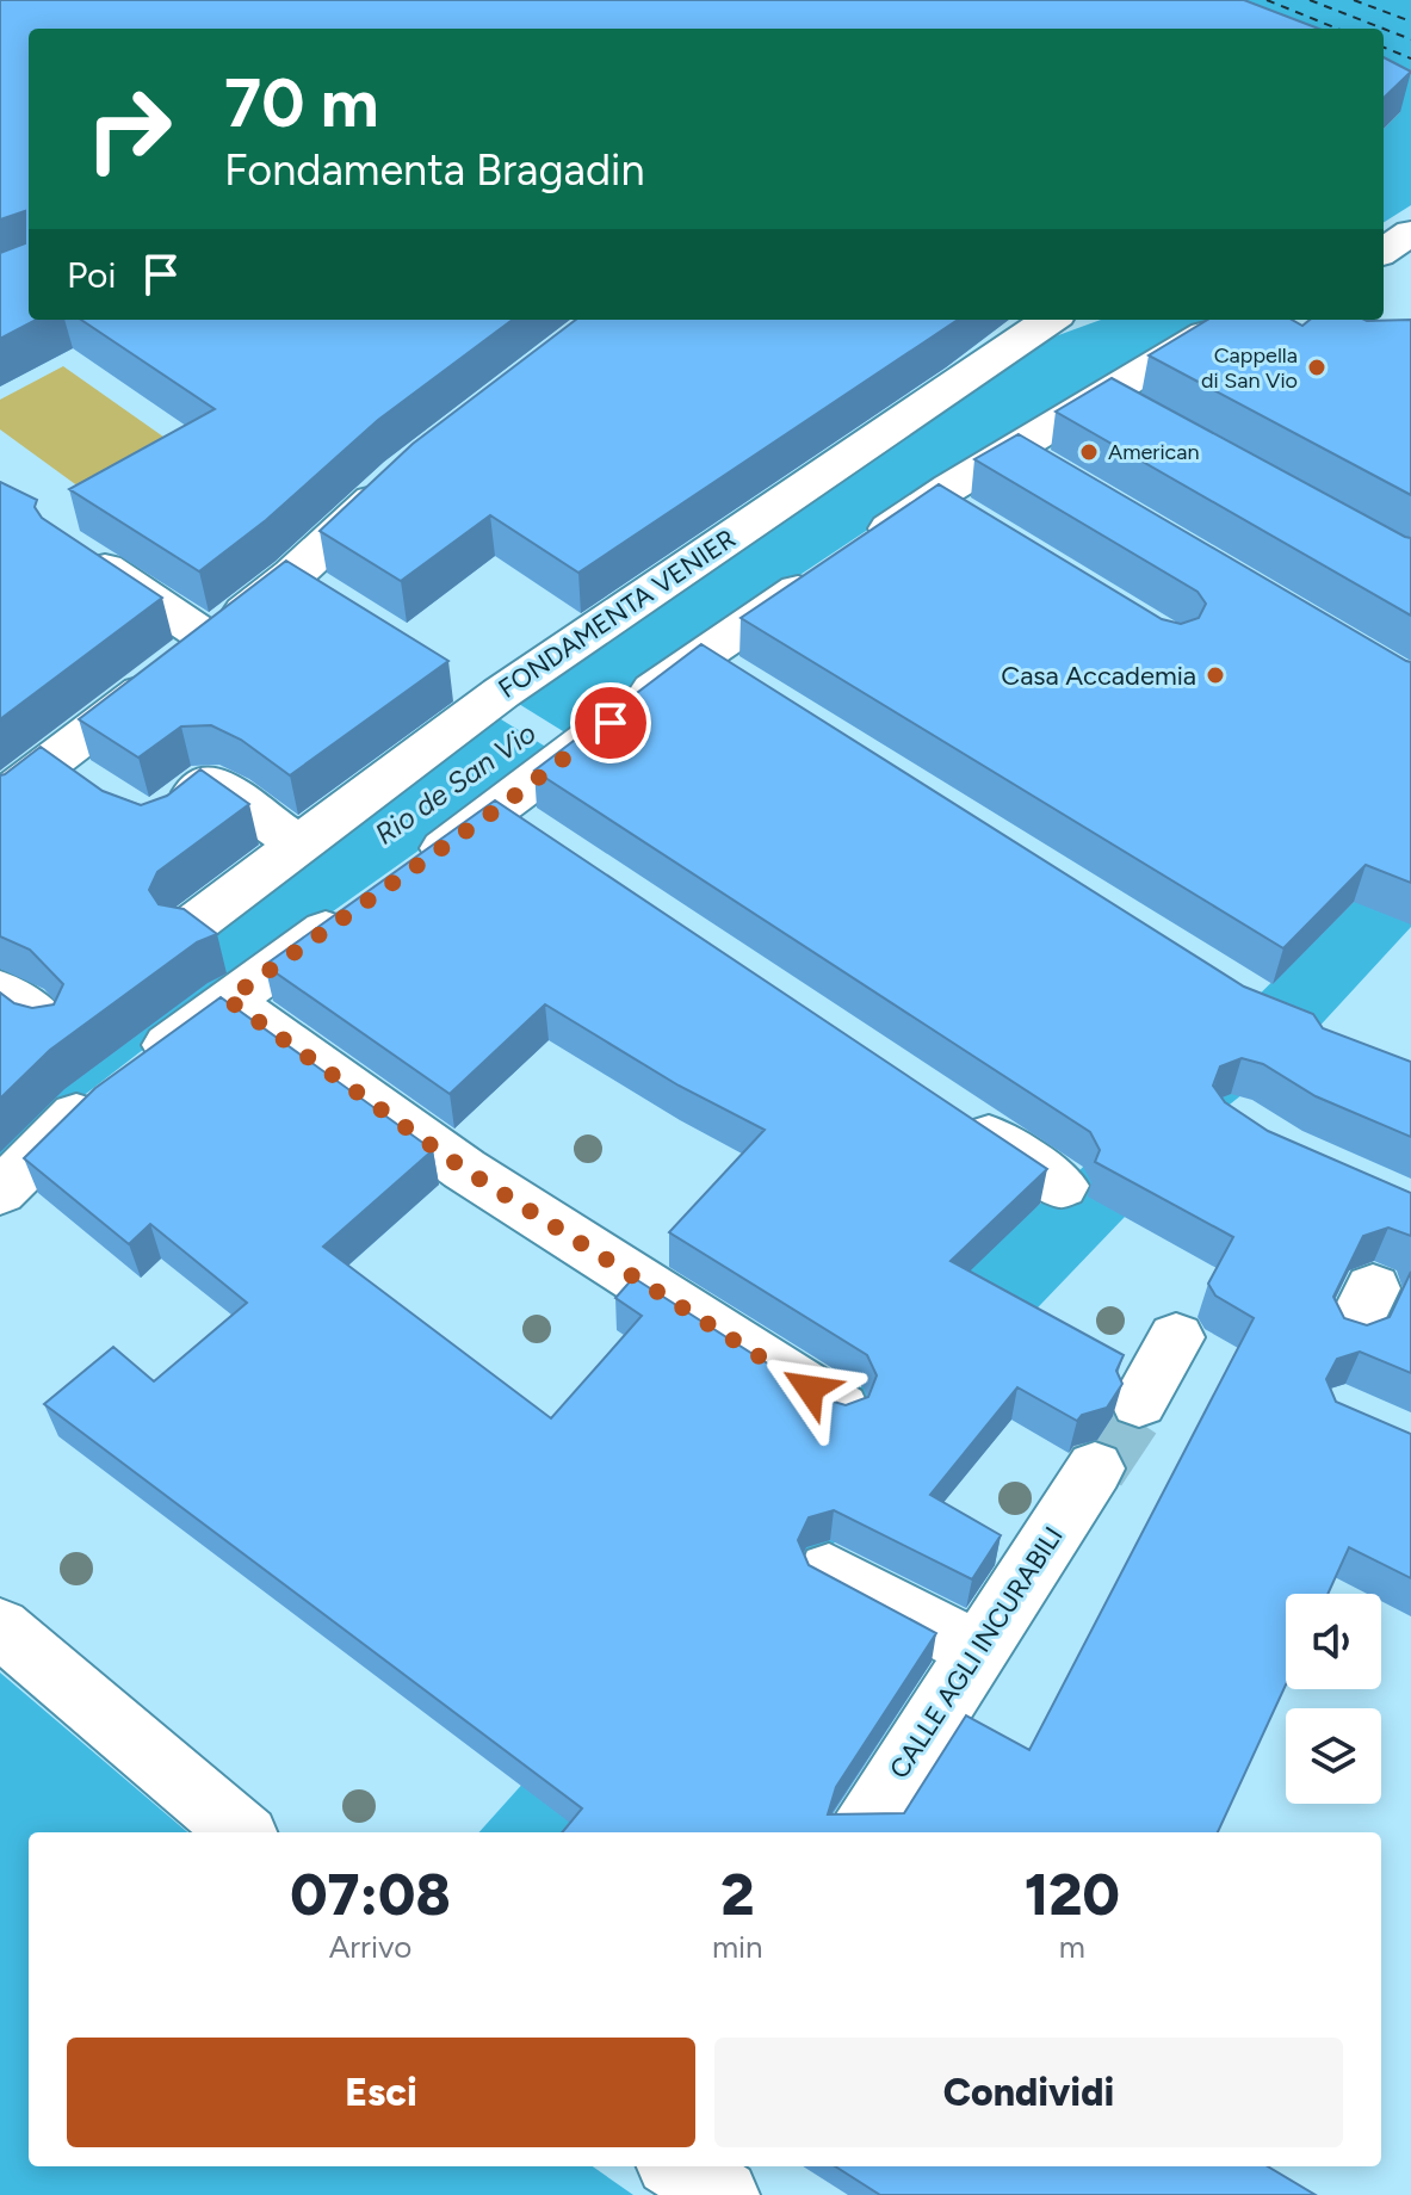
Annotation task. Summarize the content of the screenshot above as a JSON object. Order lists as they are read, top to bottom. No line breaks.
{"streets":{"street":["FONDAMENTA VENIER","CALLE AGLI INCURABILI"]},"water":["Rio de San Vio"],"places":["Cappella di San Vio","American","Casa Accademia"],"page":{"turn":["70 m","Fondamenta Bragadin"],"then":"Poi","eta":["07:08","Arrivo","2","min","120","m"],"buttons":["Esci","Condividi"]}}
